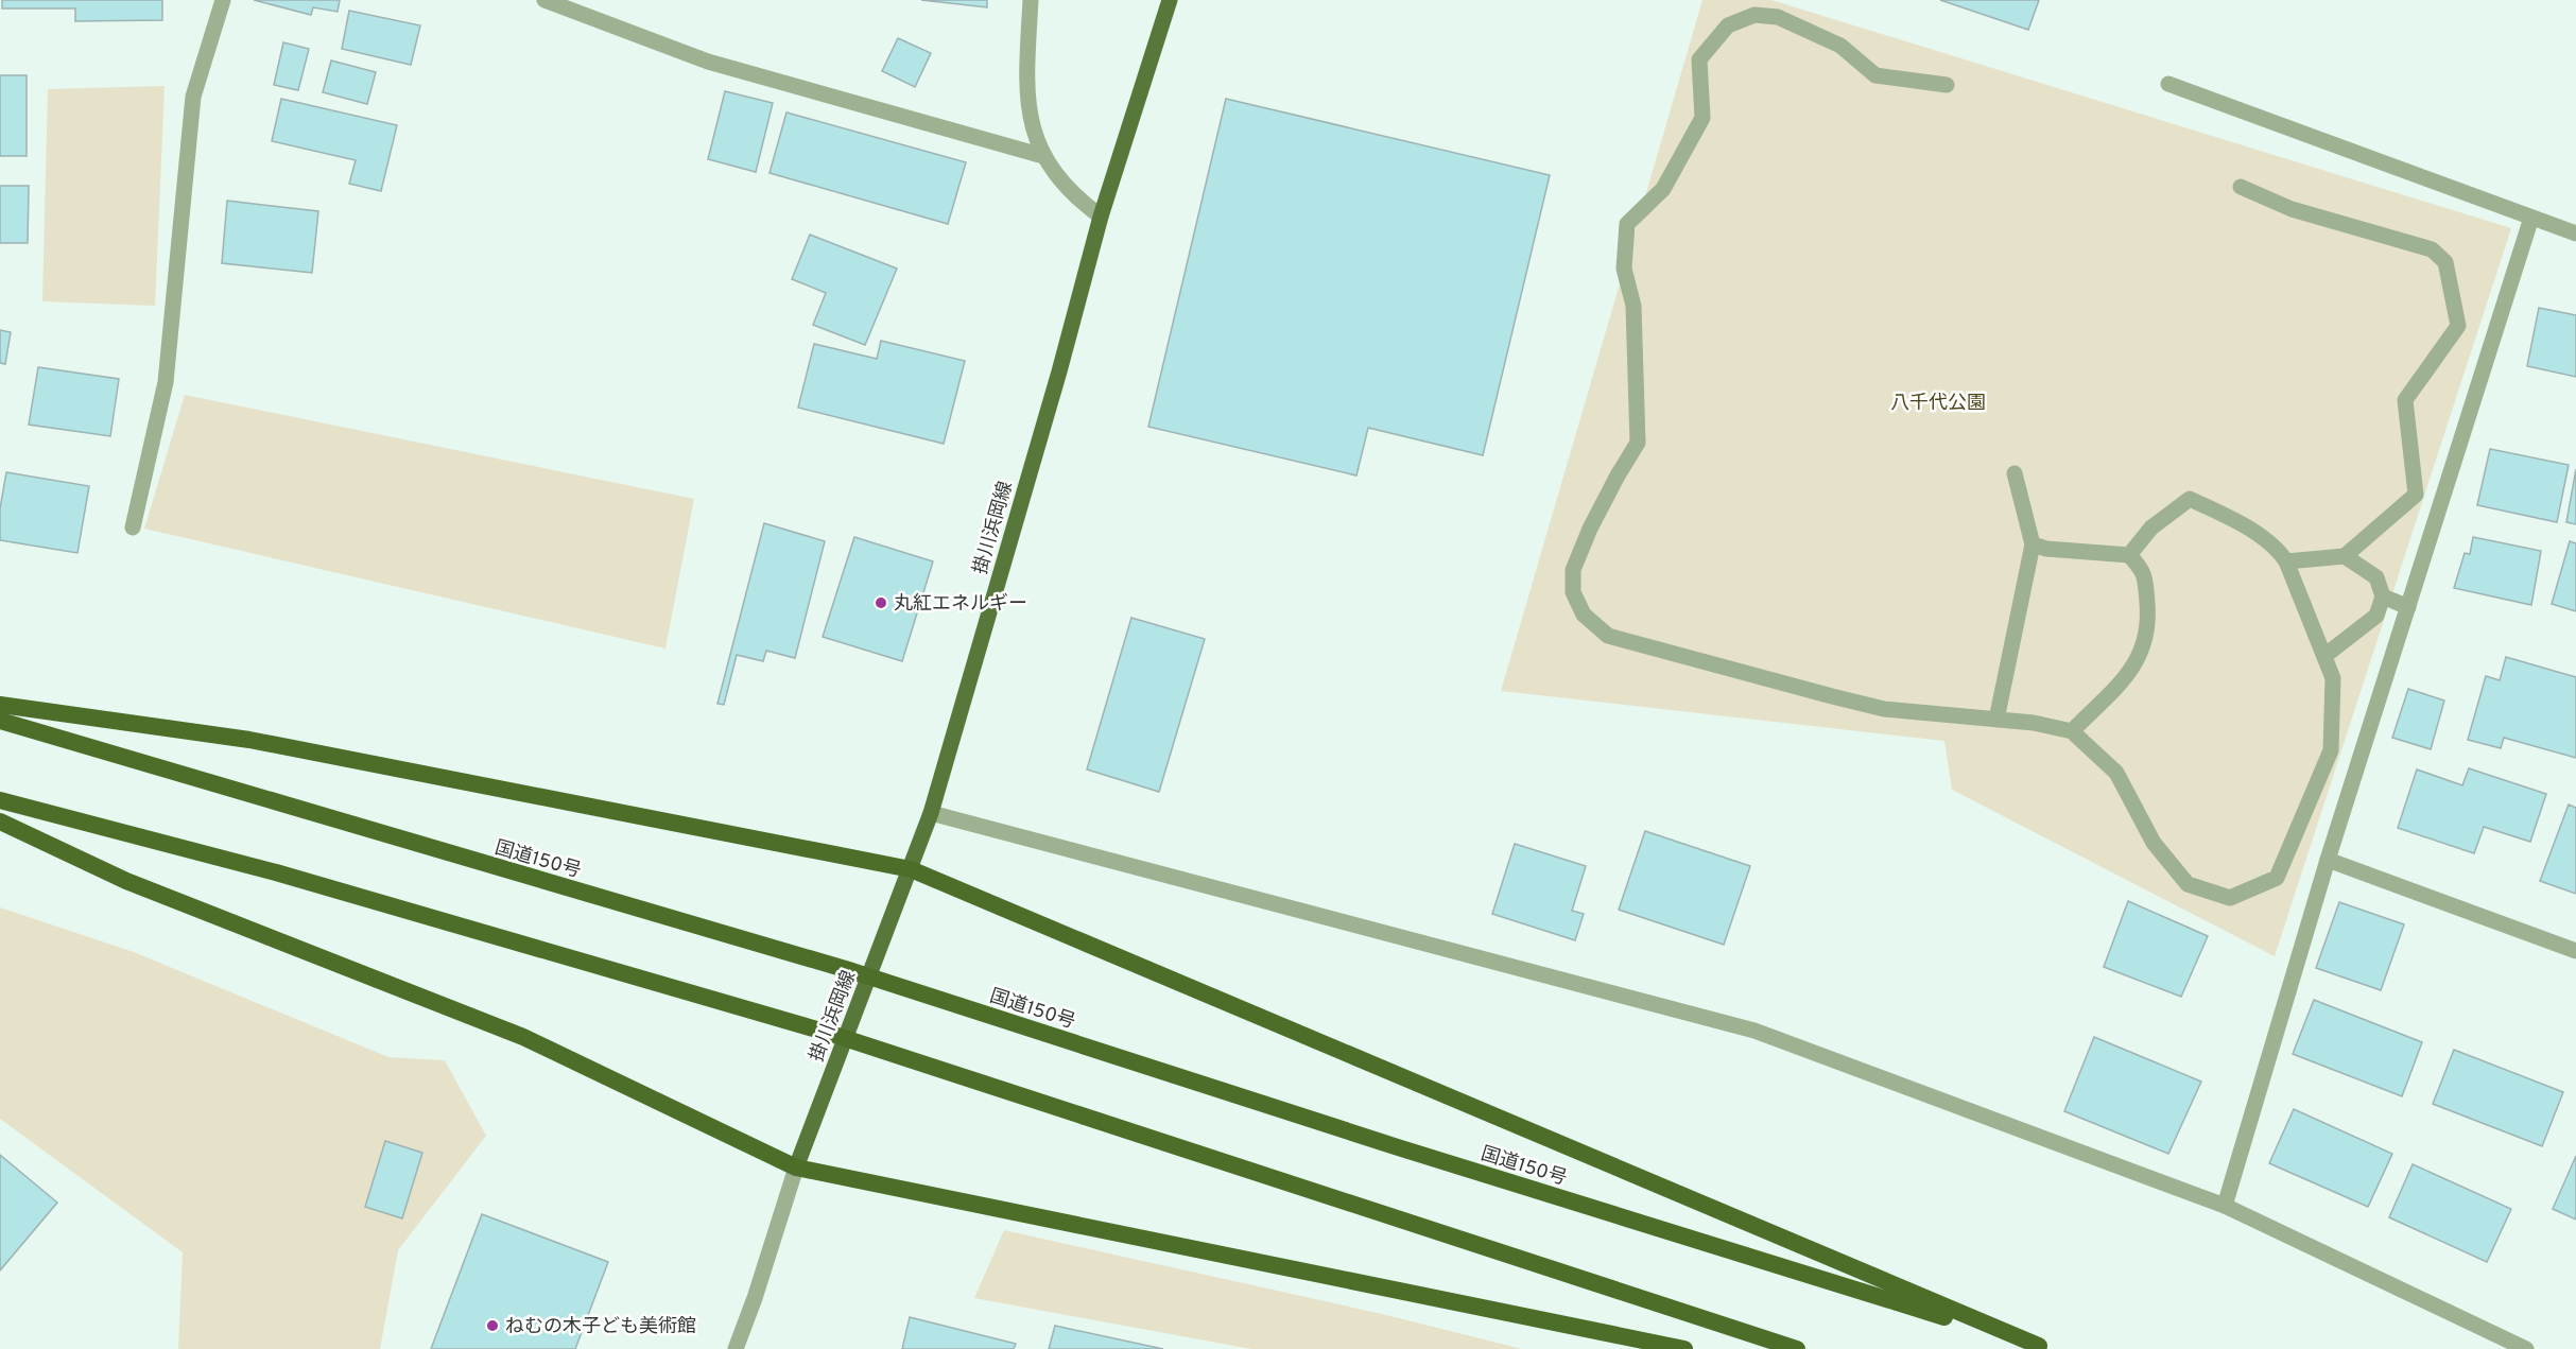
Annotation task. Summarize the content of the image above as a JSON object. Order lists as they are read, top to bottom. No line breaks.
{"streets":{"highway":["国道150号"],"main road":["掛川浜岡線"]},"parks":["八千代公園"],"places":["丸紅エネルギー","ねむの木子ども美術館"]}
